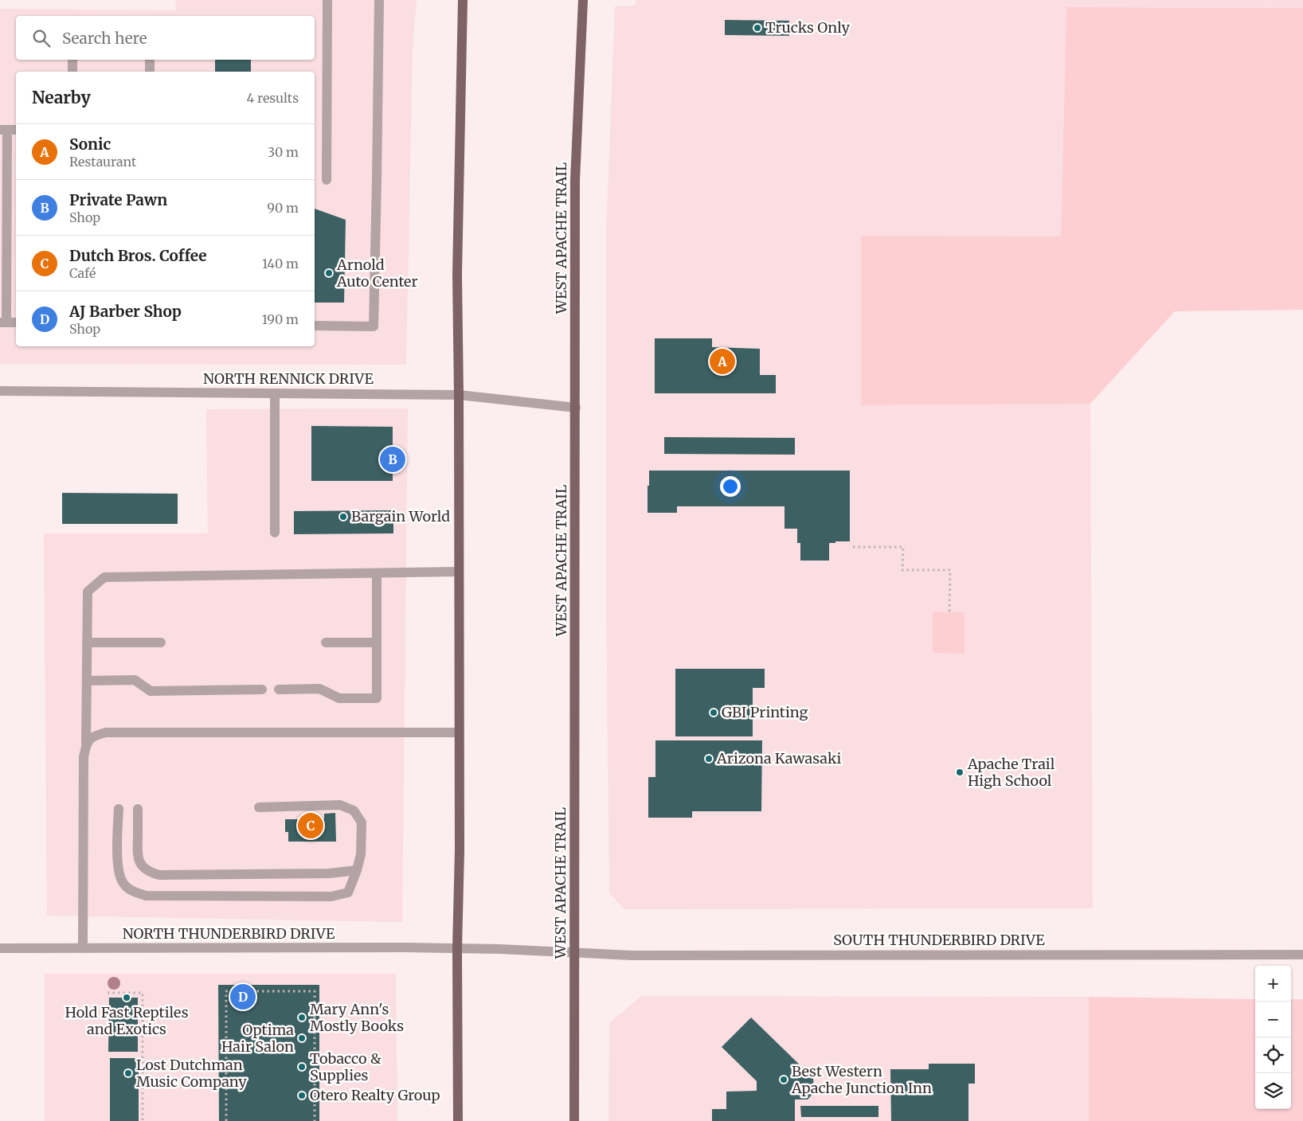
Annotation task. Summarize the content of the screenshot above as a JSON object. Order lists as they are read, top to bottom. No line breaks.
{"streets":{"main road":["WEST APACHE TRAIL"],"street":["NORTH RENNICK DRIVE","NORTH THUNDERBIRD DRIVE","SOUTH THUNDERBIRD DRIVE"]},"crossings":[["WEST APACHE TRAIL","NORTH RENNICK DRIVE"],["WEST APACHE TRAIL","NORTH THUNDERBIRD DRIVE"],["WEST APACHE TRAIL","SOUTH THUNDERBIRD DRIVE"],["NORTH THUNDERBIRD DRIVE","SOUTH THUNDERBIRD DRIVE"]],"places":["Trucks Only","Arnold Auto Center","Bargain World","GBI Printing","Arizona Kawasaki","Apache Trail High School","Hold Fast Reptiles and Exotics","Mary Ann's Mostly Books","Optima Hair Salon","Tobacco & Supplies","Lost Dutchman Music Company","Best Western Apache Junction Inn","Otero Realty Group"],"page":{"search":"Search here","heading":["Nearby","4 results"],"list":[{"mark":"A","name":"Sonic","note":"Restaurant","value":"30 m"},{"mark":"B","name":"Private Pawn","note":"Shop","value":"90 m"},{"mark":"C","name":"Dutch Bros. Coffee","note":"Café","value":"140 m"},{"mark":"D","name":"AJ Barber Shop","note":"Shop","value":"190 m"}],"pins":["A","B","C","D"],"map_buttons":["+","−"]}}
